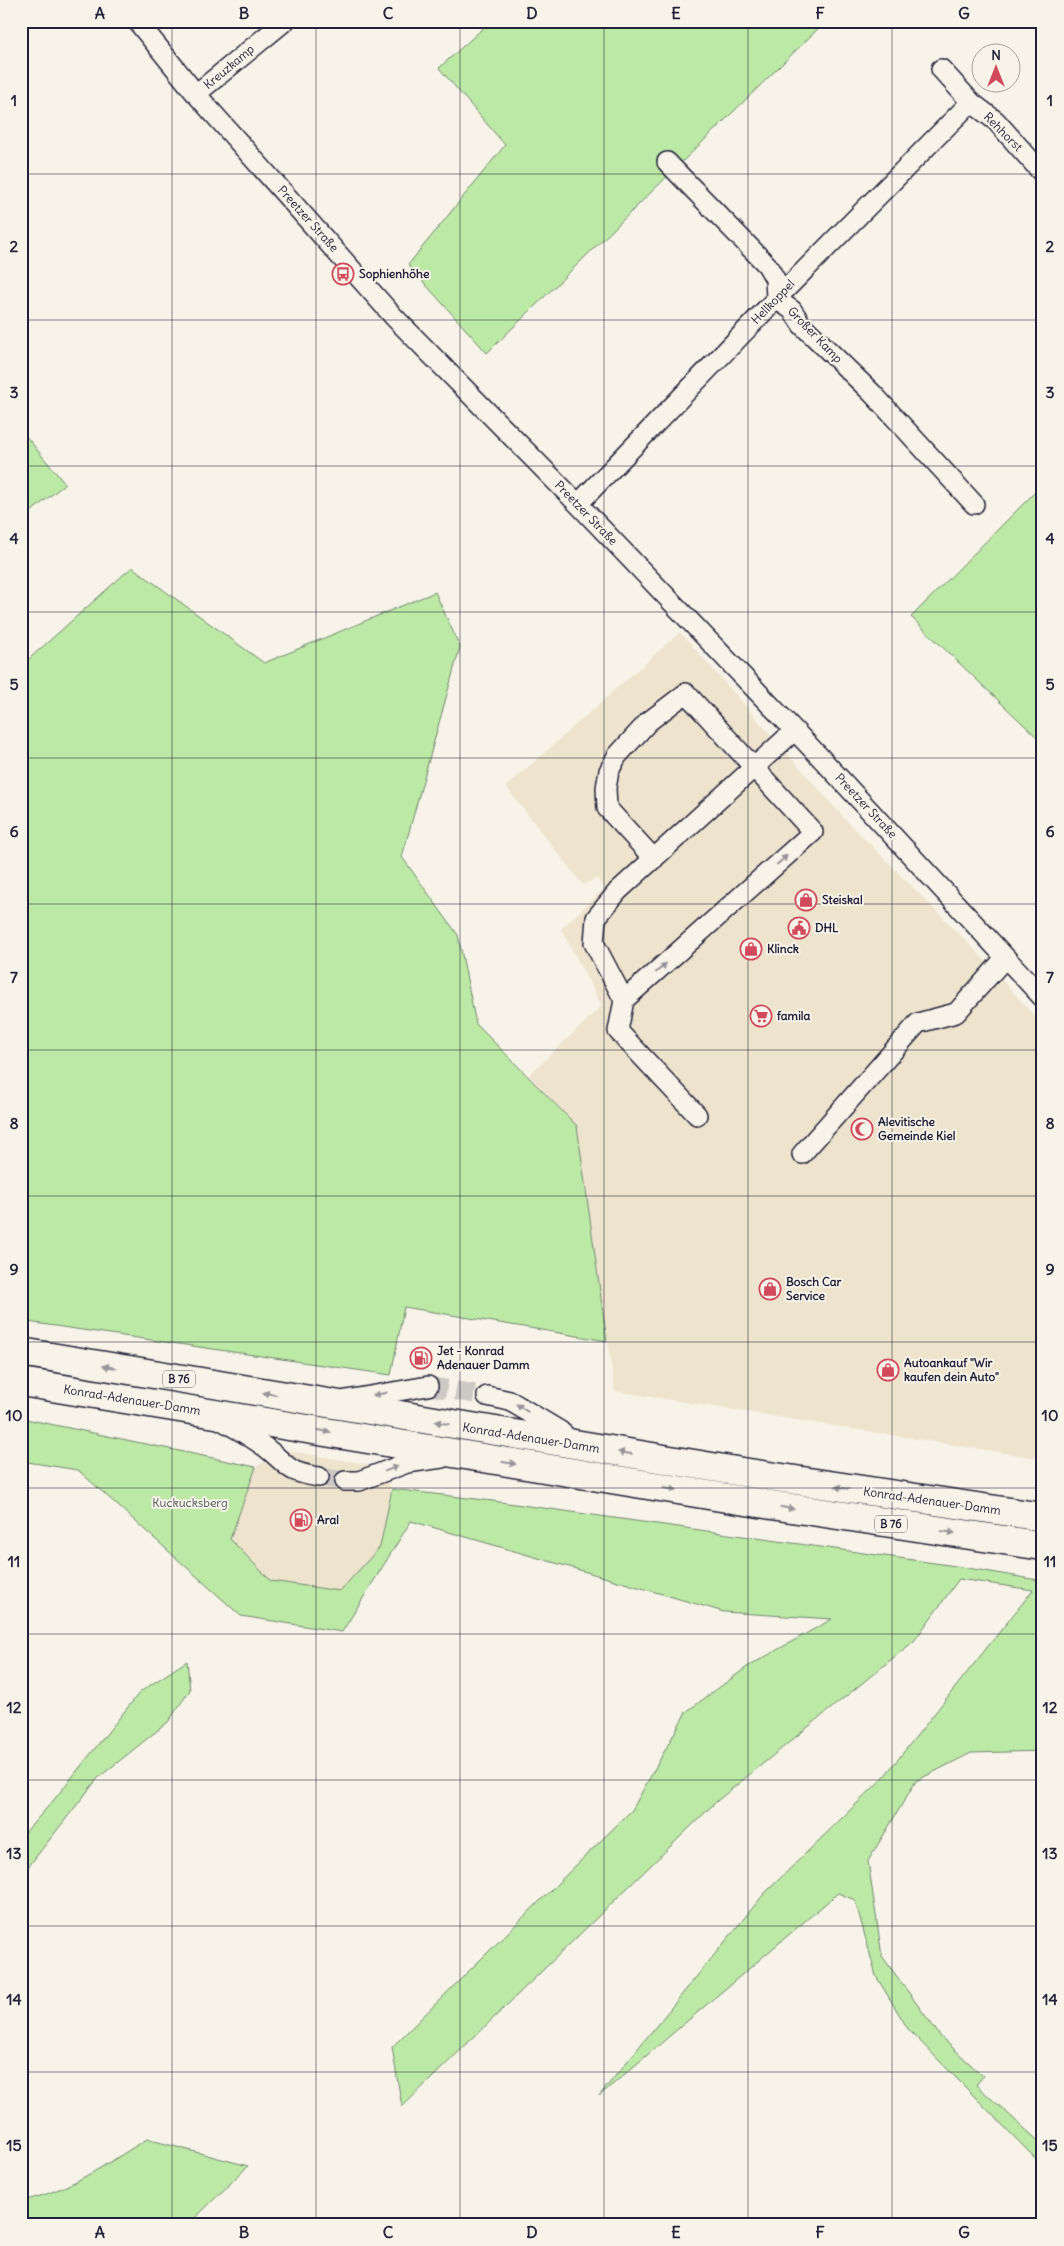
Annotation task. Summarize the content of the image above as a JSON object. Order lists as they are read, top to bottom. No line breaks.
{"streets":{"highway":["B 76","Konrad-Adenauer-Damm"],"street":["Kreuzkamp","Rehhorst","Preetzer Straße","Hellkoppel","Großer Kamp"]},"crossings":[["Kreuzkamp","Preetzer Straße"],["Rehhorst","Hellkoppel"],["Preetzer Straße","Hellkoppel"],["Hellkoppel","Großer Kamp"]],"parks":["Kuckucksberg"],"places":{"bus stop":["Sophienhöhe"],"shop":["Steiskal","Klinck","Bosch Car Service","Autoankauf \"Wir kaufen dein Auto\""],"public building":["DHL"],"supermarket":["famila"],"mosque":["Alevitische Gemeinde Kiel"],"fuel station":["Jet - Konrad Adenauer Damm","Aral"]},"north":"top","grid":{"columns":["A","B","C","D","E","F","G"],"rows":["1","2","3","4","5","6","7","8","9","10","11","12","13","14","15"]}}
